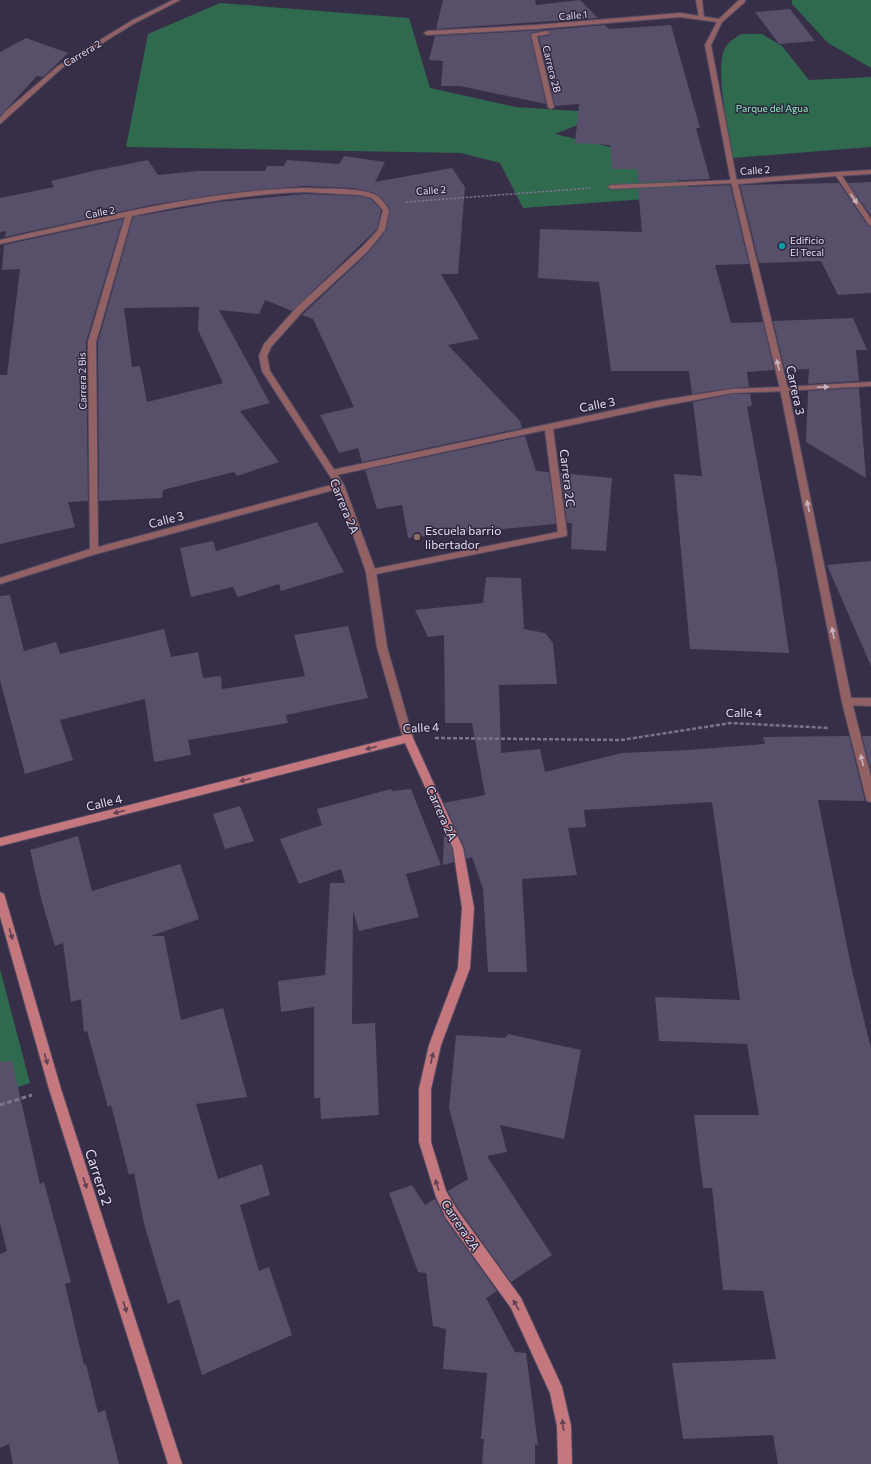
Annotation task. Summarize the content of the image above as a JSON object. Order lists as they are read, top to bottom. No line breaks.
{"streets":{"main road":["Carrera 2","Carrera 2A","Calle 4"],"street":["Calle 1","Carrera 2B","Calle 2","Carrera 2 Bis","Carrera 3","Calle 3","Carrera 2C"]},"crossings":[["Calle 1","Carrera 2B"],["Calle 1","Carrera 3"],["Calle 2","Carrera 2 Bis"],["Calle 2","Carrera 3"],["Calle 2","Carrera 2A"],["Carrera 2 Bis","Calle 3"],["Carrera 3","Calle 3"],["Carrera 3","Calle 4"],["Calle 3","Carrera 2C"],["Calle 3","Carrera 2A"],["Carrera 2C","Carrera 2A"],["Carrera 2A","Calle 4"]],"one_way":["Carrera 2","Carrera 3","Carrera 2A","Calle 4"],"parks":["Parque del Agua"],"places":["Edificio El Tecal","Escuela barrio libertador"]}
